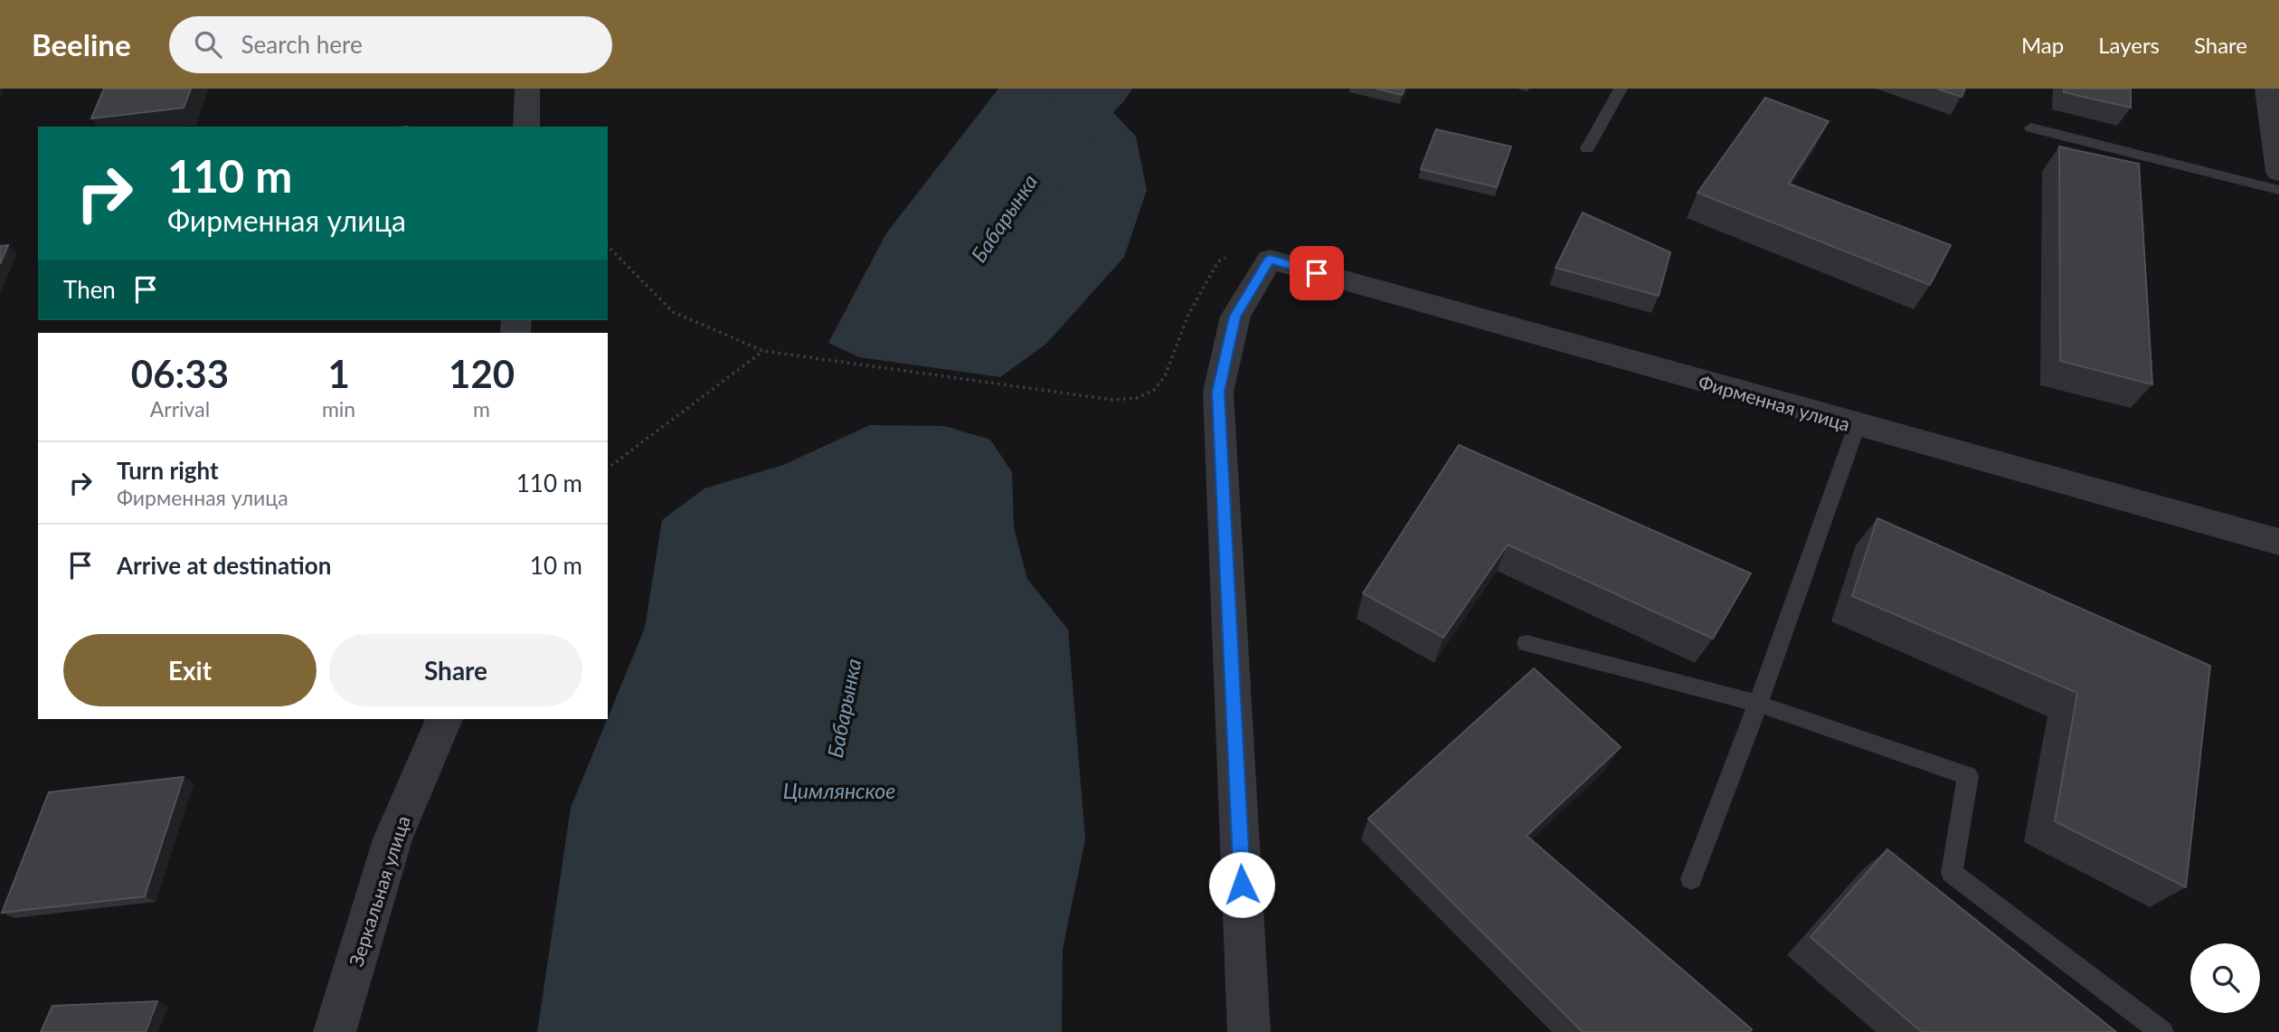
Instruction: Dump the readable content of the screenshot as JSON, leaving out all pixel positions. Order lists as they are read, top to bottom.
{
  "streets": {
    "street": ["Фирменная улица", "Зеркальная улица"]
  },
  "water": ["Бабарынка", "Цимлянское"],
  "page": {
    "header": "Beeline",
    "search": "Search here",
    "nav": ["Map", "Layers", "Share"],
    "turn": ["110 m", "Фирменная улица"],
    "then": "Then",
    "eta": [
      "06:33",
      "Arrival",
      "1",
      "min",
      "120",
      "m"
    ],
    "list": [
      {
        "name": "Turn right",
        "note": "Фирменная улица",
        "value": "110 m"
      },
      {
        "name": "Arrive at destination",
        "value": "10 m"
      }
    ],
    "buttons": ["Exit", "Share"]
  }
}
